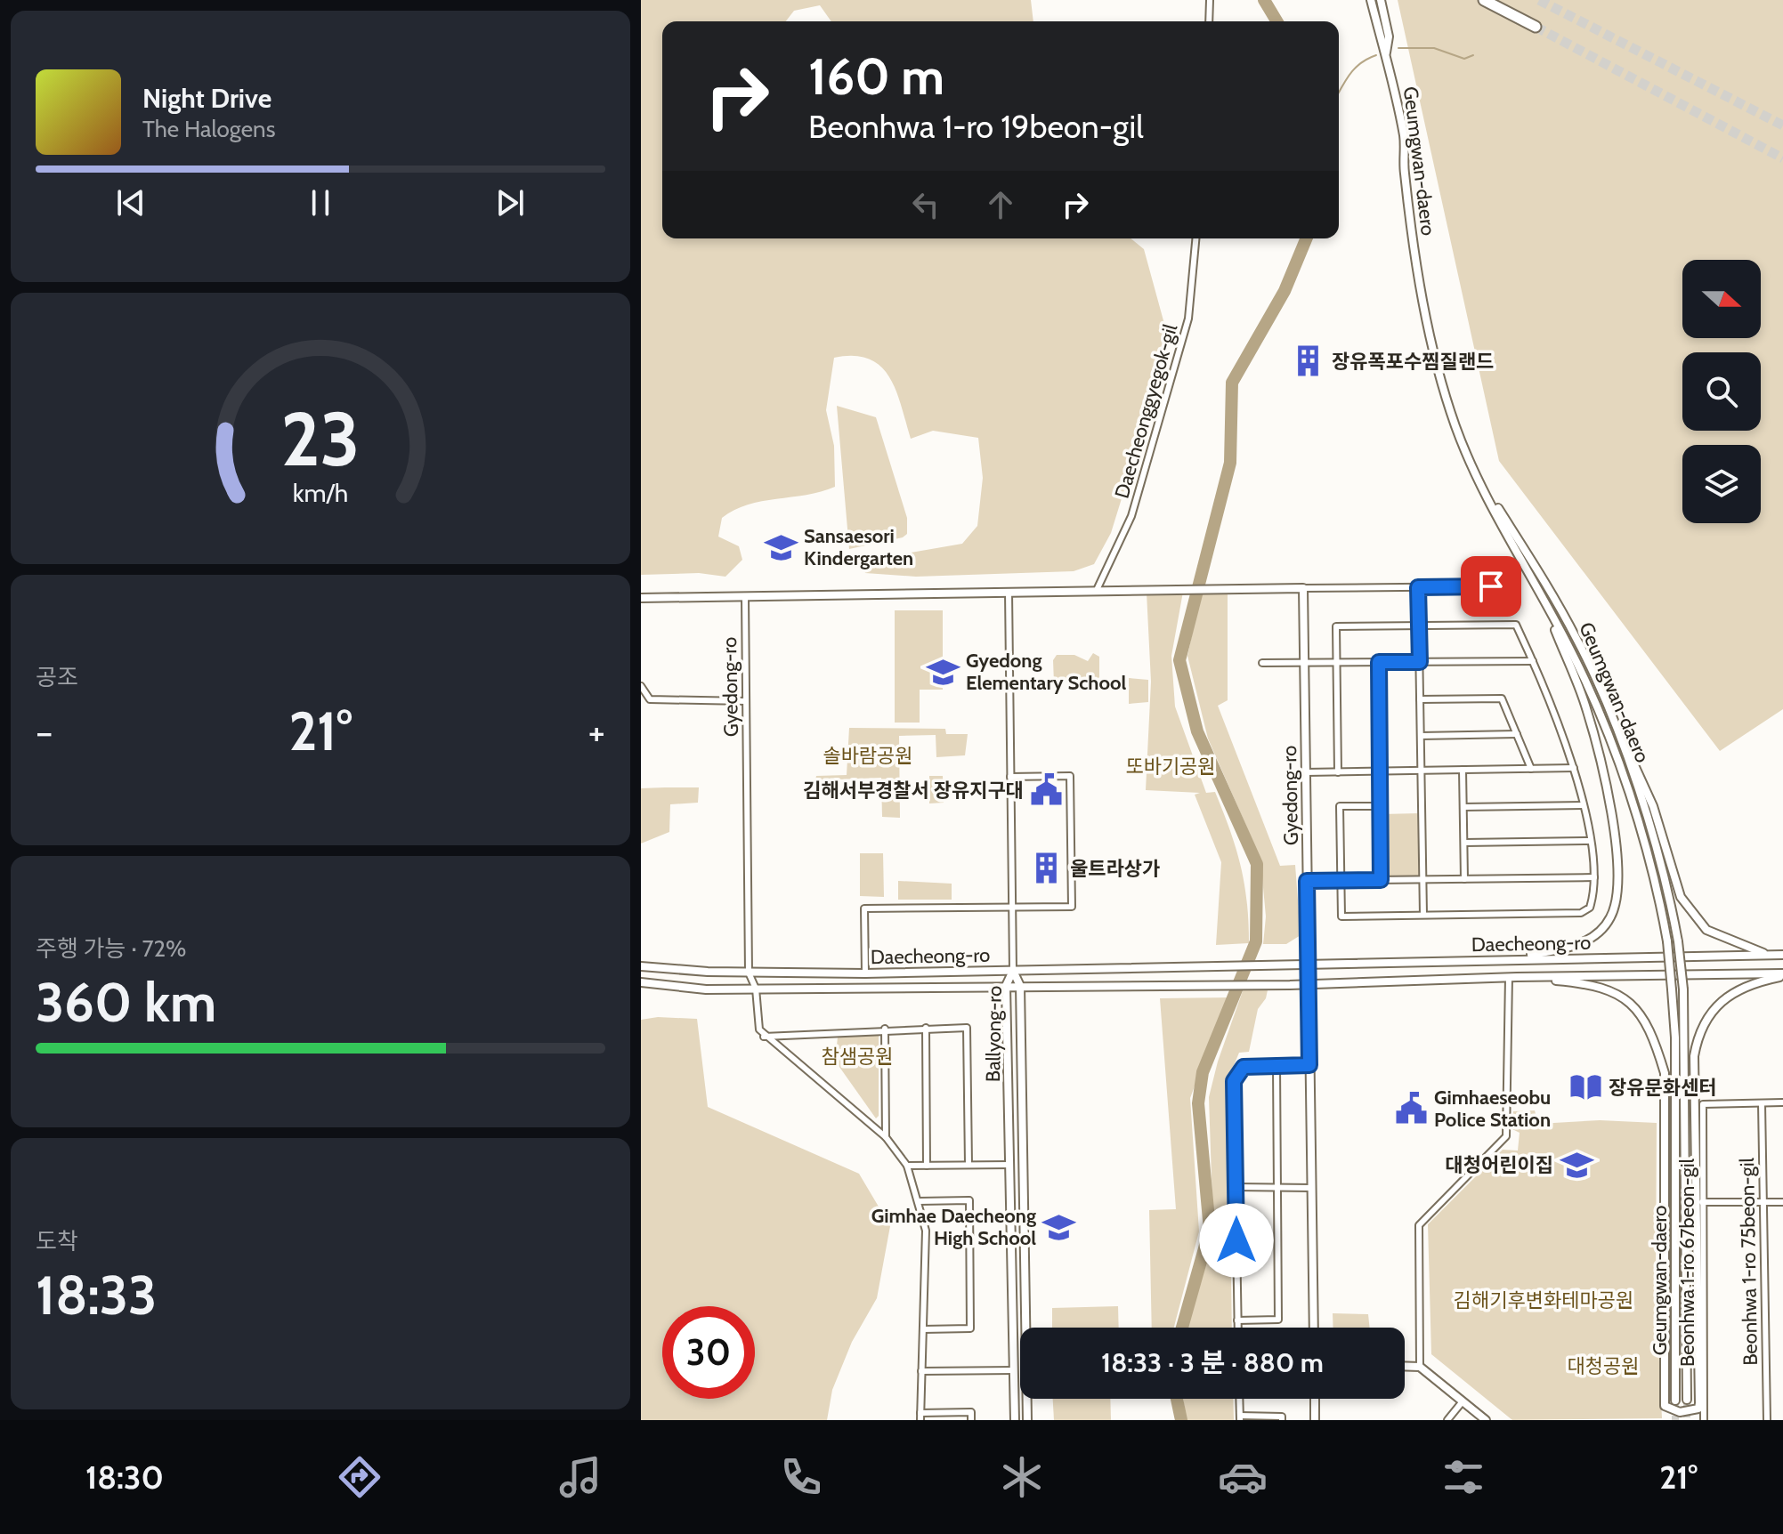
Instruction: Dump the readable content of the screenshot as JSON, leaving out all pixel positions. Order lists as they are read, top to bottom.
{
  "streets": {
    "main road": [
      "Geumgwan-daero",
      "Gyedong-ro",
      "Daecheong-ro",
      "Ballyong-ro"
    ],
    "street": ["Daecheonggyegok-gil", "Beonhwa 1-ro 75beon-gil", "Beonhwa 1-ro 67beon-gil"]
  },
  "crossings": [
    ["Gyedong-ro", "Daecheong-ro"],
    ["Daecheong-ro", "Ballyong-ro"],
    ["Beonhwa 1-ro 75beon-gil", "Beonhwa 1-ro 67beon-gil"]
  ],
  "parks": [
    "솔바람공원",
    "또바기공원",
    "참샘공원",
    "김해기후변화테마공원",
    "대청공원"
  ],
  "places": {
    "building": ["장유폭포수찜질랜드", "울트라상가"],
    "school or university": [
      "Sansaesori Kindergarten",
      "Gyedong Elementary School",
      "대청어린이집",
      "Gimhae Daecheong High School"
    ],
    "public building": ["김해서부경찰서 장유지구대", "Gimhaeseobu Police Station"],
    "library": ["장유문화센터"]
  },
  "north": "right",
  "page": {
    "turn": ["160 m", "Beonhwa 1-ro 19beon-gil"],
    "song": ["Night Drive", "The Halogens"],
    "tile": [
      "공조",
      ["주행 가능 · 72%", "360 km"],
      ["도착", "18:33"]
    ],
    "heat": ["−", "21°", "+"],
    "limit": "30",
    "trip": "18:33 · 3 분 · 880 m",
    "tabs": ["18:30", "21°"],
    "gauge": ["23", "km/h"]
  }
}
